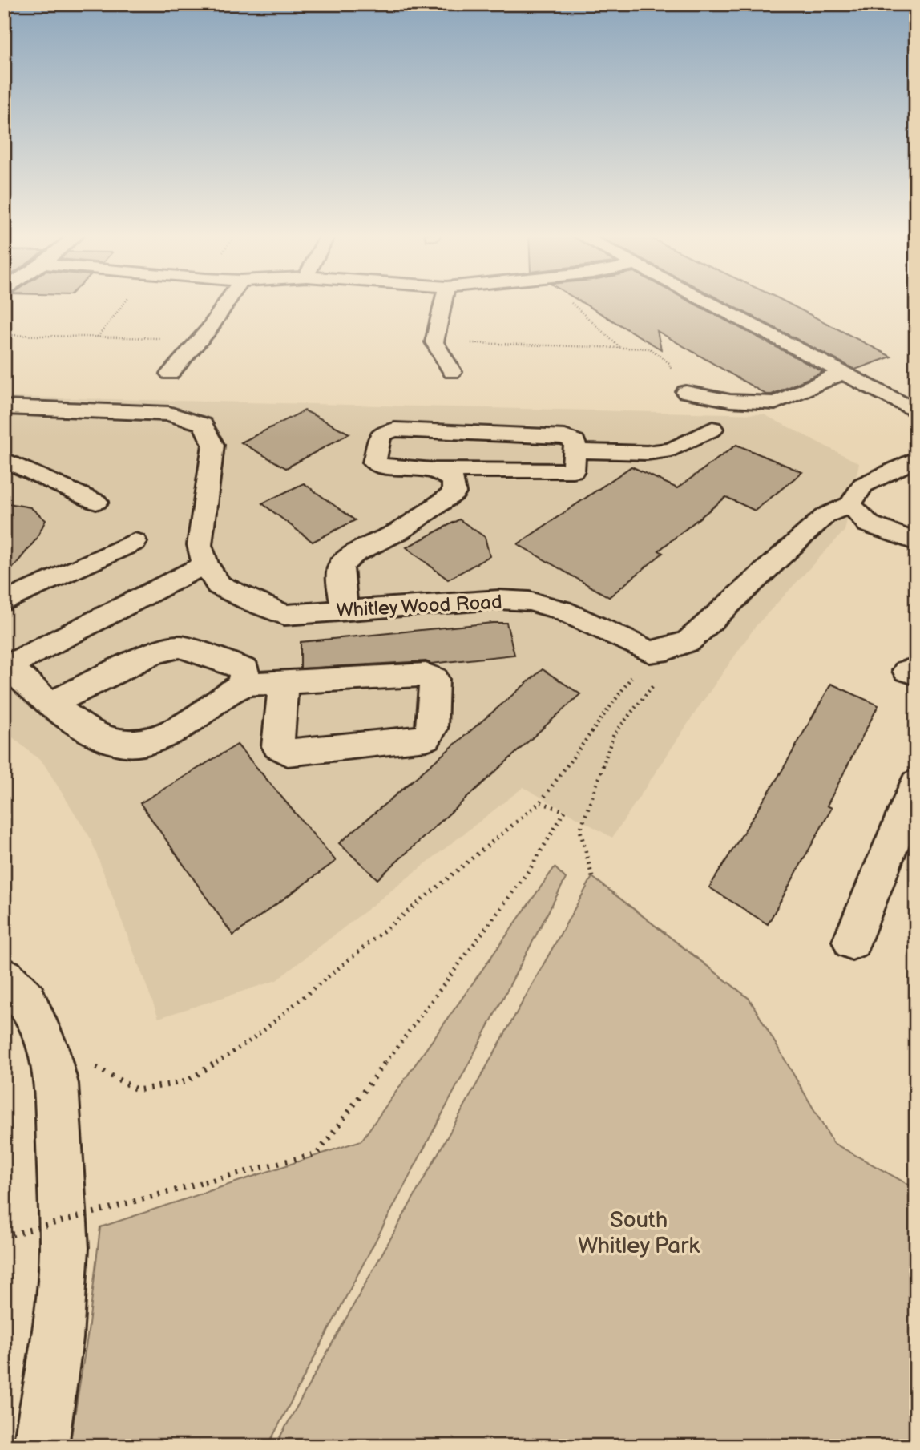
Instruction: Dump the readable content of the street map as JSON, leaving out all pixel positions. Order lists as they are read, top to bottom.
{
  "streets": {
    "street": ["Whitley Wood Road"]
  },
  "parks": ["South Whitley Park"]
}
